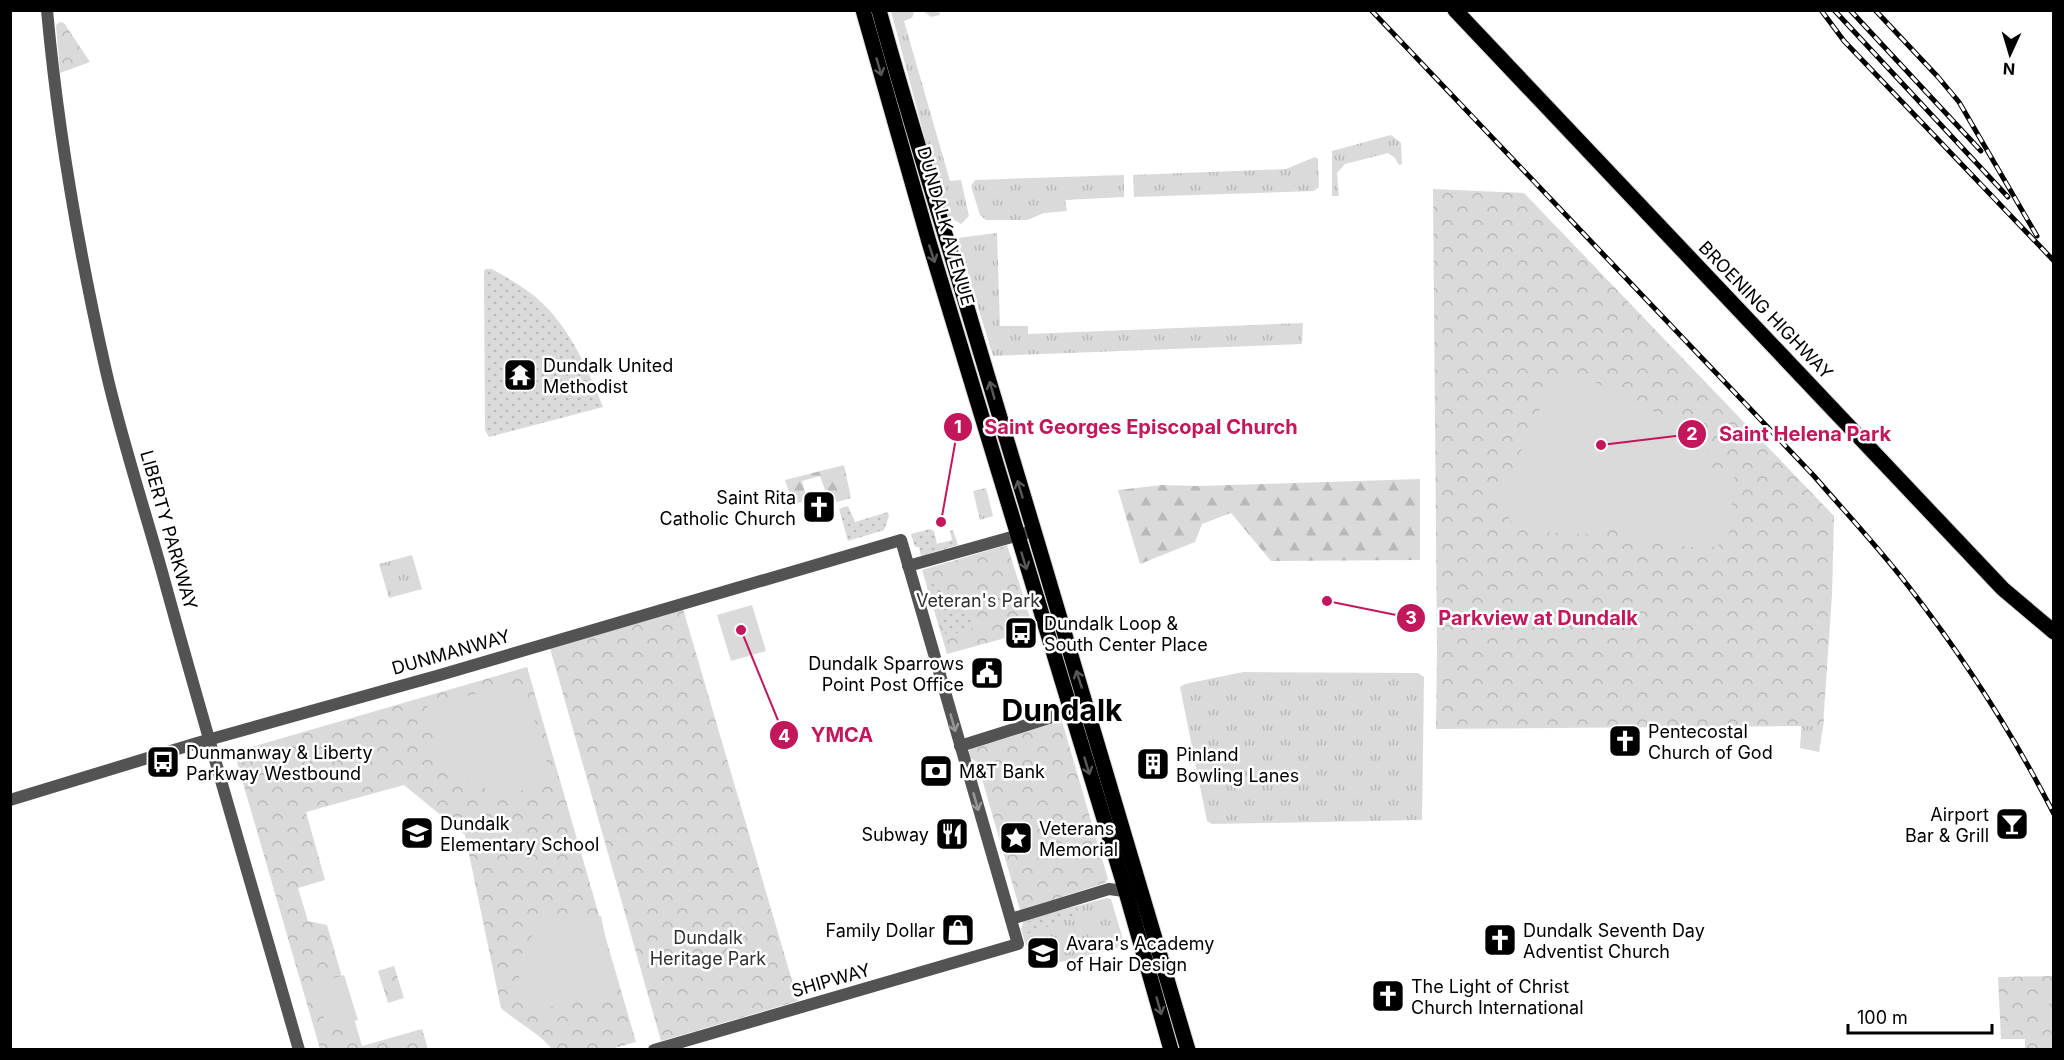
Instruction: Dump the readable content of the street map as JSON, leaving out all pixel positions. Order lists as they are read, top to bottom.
{
  "streets": {
    "main road": ["DUNDALK AVENUE", "BROENING HIGHWAY"],
    "street": ["LIBERTY PARKWAY", "DUNMANWAY", "SHIPWAY"]
  },
  "crossings": [
    ["LIBERTY PARKWAY", "DUNMANWAY"]
  ],
  "districts": ["Dundalk"],
  "parks": ["Veteran's Park", "Dundalk Heritage Park"],
  "places": {
    "temple": ["Dundalk United Methodist"],
    "other": [
      "Saint Helena Park",
      "Saint Georges Episcopal Church",
      "Parkview at Dundalk",
      "YMCA"
    ],
    "church": [
      "Saint Rita Catholic Church",
      "Pentecostal Church of God",
      "Dundalk Seventh Day Adventist Church",
      "The Light of Christ Church International"
    ],
    "bus stop": ["Dundalk Loop & South Center Place", "Dunmanway & Liberty Parkway Westbound"],
    "public building": ["Dundalk Sparrows Point Post Office"],
    "building": ["Pinland Bowling Lanes"],
    "bank": ["M&T Bank"],
    "bar": ["Airport Bar & Grill"],
    "school or university": ["Dundalk Elementary School", "Avara's Academy of Hair Design"],
    "restaurant": ["Subway"],
    "place": ["Veterans Memorial"],
    "shop": ["Family Dollar"]
  },
  "scale_bar": "100 m",
  "north": "bottom"
}
